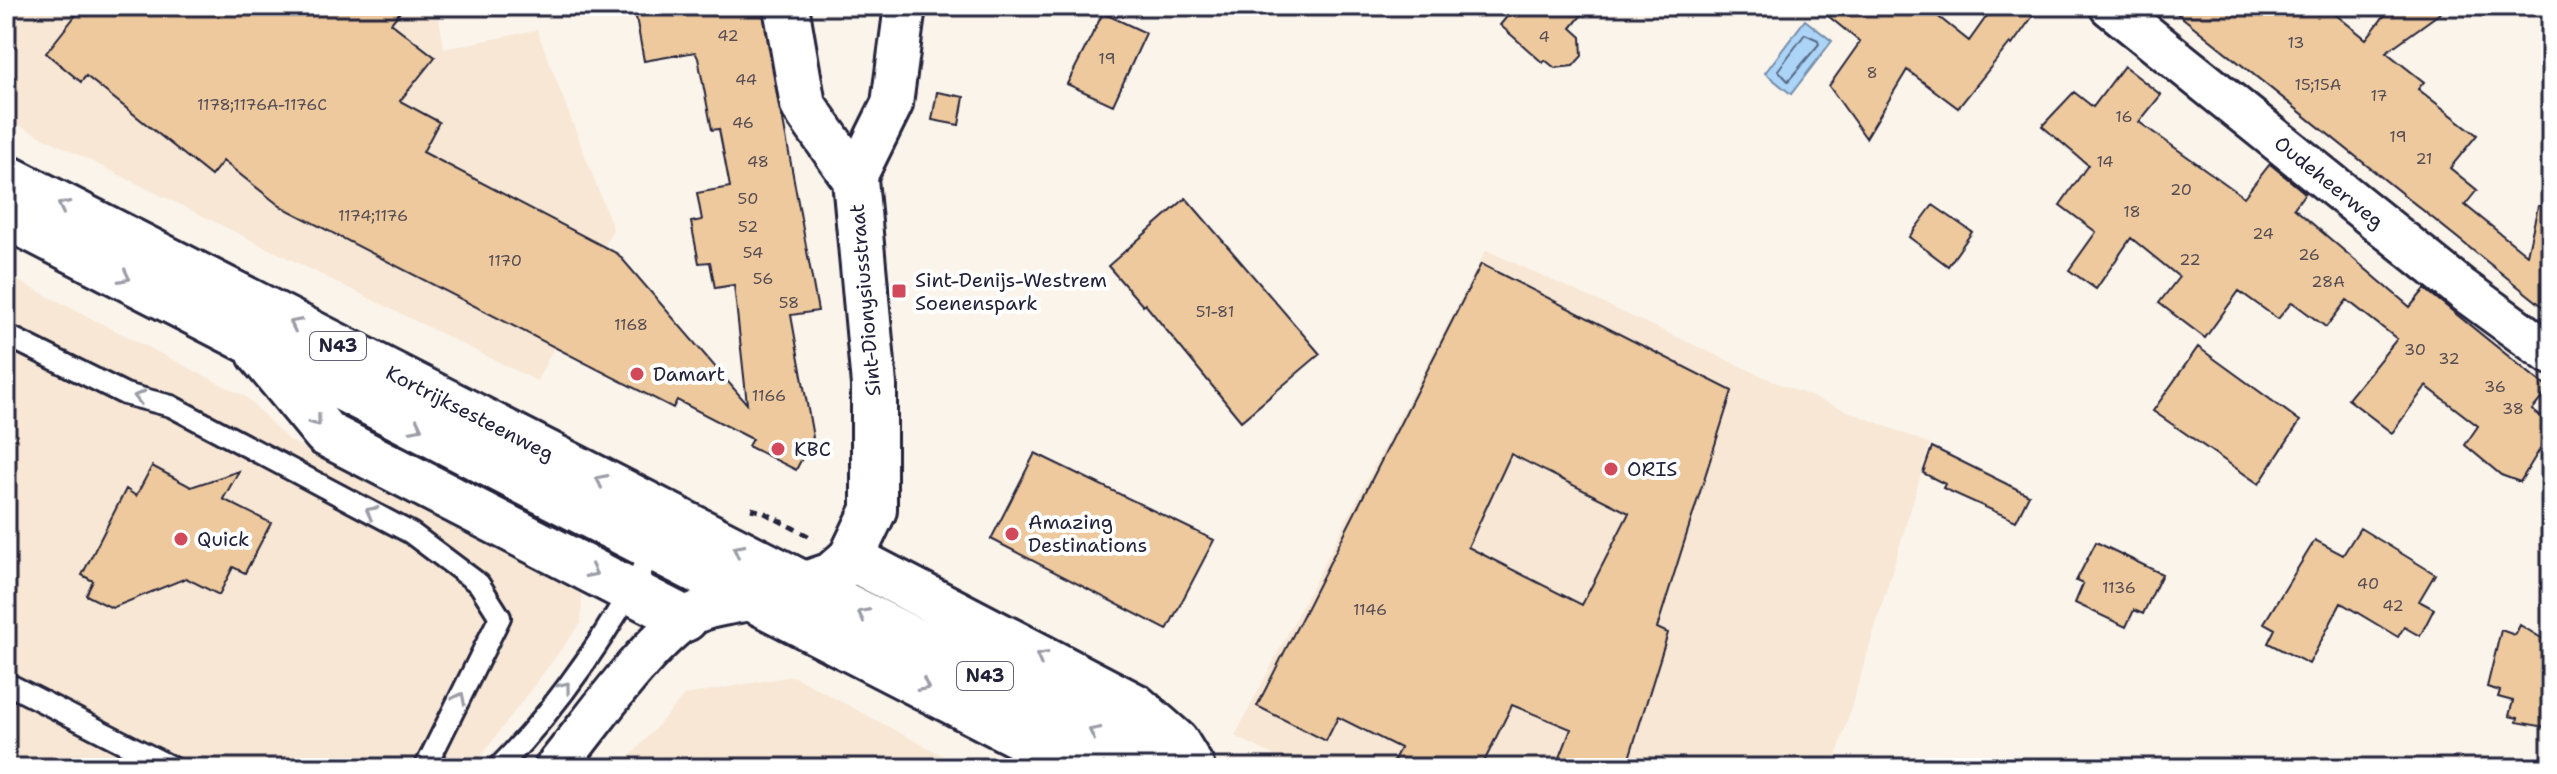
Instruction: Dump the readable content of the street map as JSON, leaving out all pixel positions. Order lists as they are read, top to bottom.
{
  "streets": {
    "main road": ["Sint-Dionysiusstraat", "N43", "Kortrijksesteenweg"],
    "street": ["Oudeheerweg"]
  },
  "crossings": [
    ["Sint-Dionysiusstraat", "N43"],
    ["N43", "Kortrijksesteenweg"]
  ],
  "places": {
    "transit": ["Sint-Denijs-Westrem Soenenspark"],
    "other": [
      "Damart",
      "KBC",
      "ORIS",
      "Amazing Destinations",
      "Quick"
    ]
  },
  "house_numbers": [
    "42",
    "4",
    "13",
    "19",
    "8",
    "44",
    "15;15A",
    "17",
    "1178;1176A-1176C",
    "16",
    "46",
    "19",
    "21",
    "48",
    "14",
    "20",
    "50",
    "18",
    "1174;1176",
    "52",
    "24",
    "54",
    "26",
    "22",
    "1170",
    "56",
    "28A",
    "58",
    "51-81",
    "1168",
    "30",
    "32",
    "36",
    "1166",
    "38",
    "40",
    "1136",
    "42",
    "1146"
  ]
}
